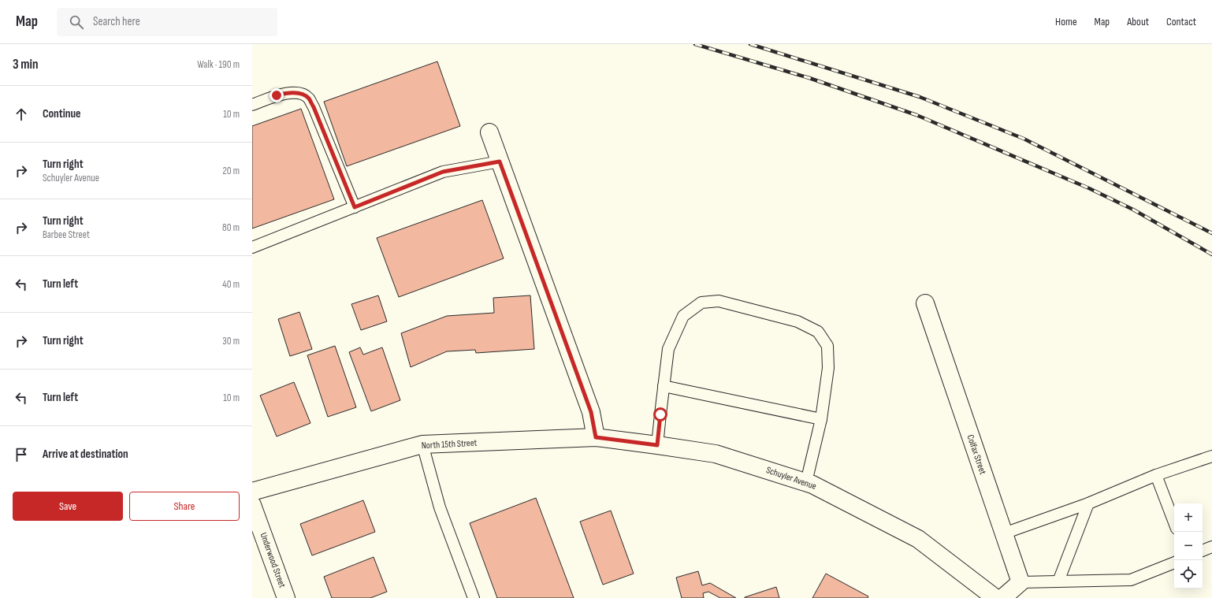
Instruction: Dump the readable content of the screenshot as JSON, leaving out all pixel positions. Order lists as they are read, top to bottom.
{
  "streets": {
    "main road": [
      "North 15th Street",
      "Colfax Street",
      "Schuyler Avenue",
      "Underwood Street"
    ]
  },
  "crossings": [
    ["North 15th Street", "Schuyler Avenue"]
  ],
  "page": {
    "header": "Map",
    "search": "Search here",
    "nav": [
      "Home",
      "Map",
      "About",
      "Contact"
    ],
    "heading": ["3 min", "Walk · 190 m"],
    "list": [
      ["Continue", "10 m"],
      ["Turn right", "Schuyler Avenue", "20 m"],
      ["Turn right", "Barbee Street", "80 m"],
      ["Turn left", "40 m"],
      ["Turn right", "30 m"],
      ["Turn left", "10 m"],
      "Arrive at destination"
    ],
    "buttons": ["Save", "Share"],
    "map_buttons": ["+", "−"]
  }
}
